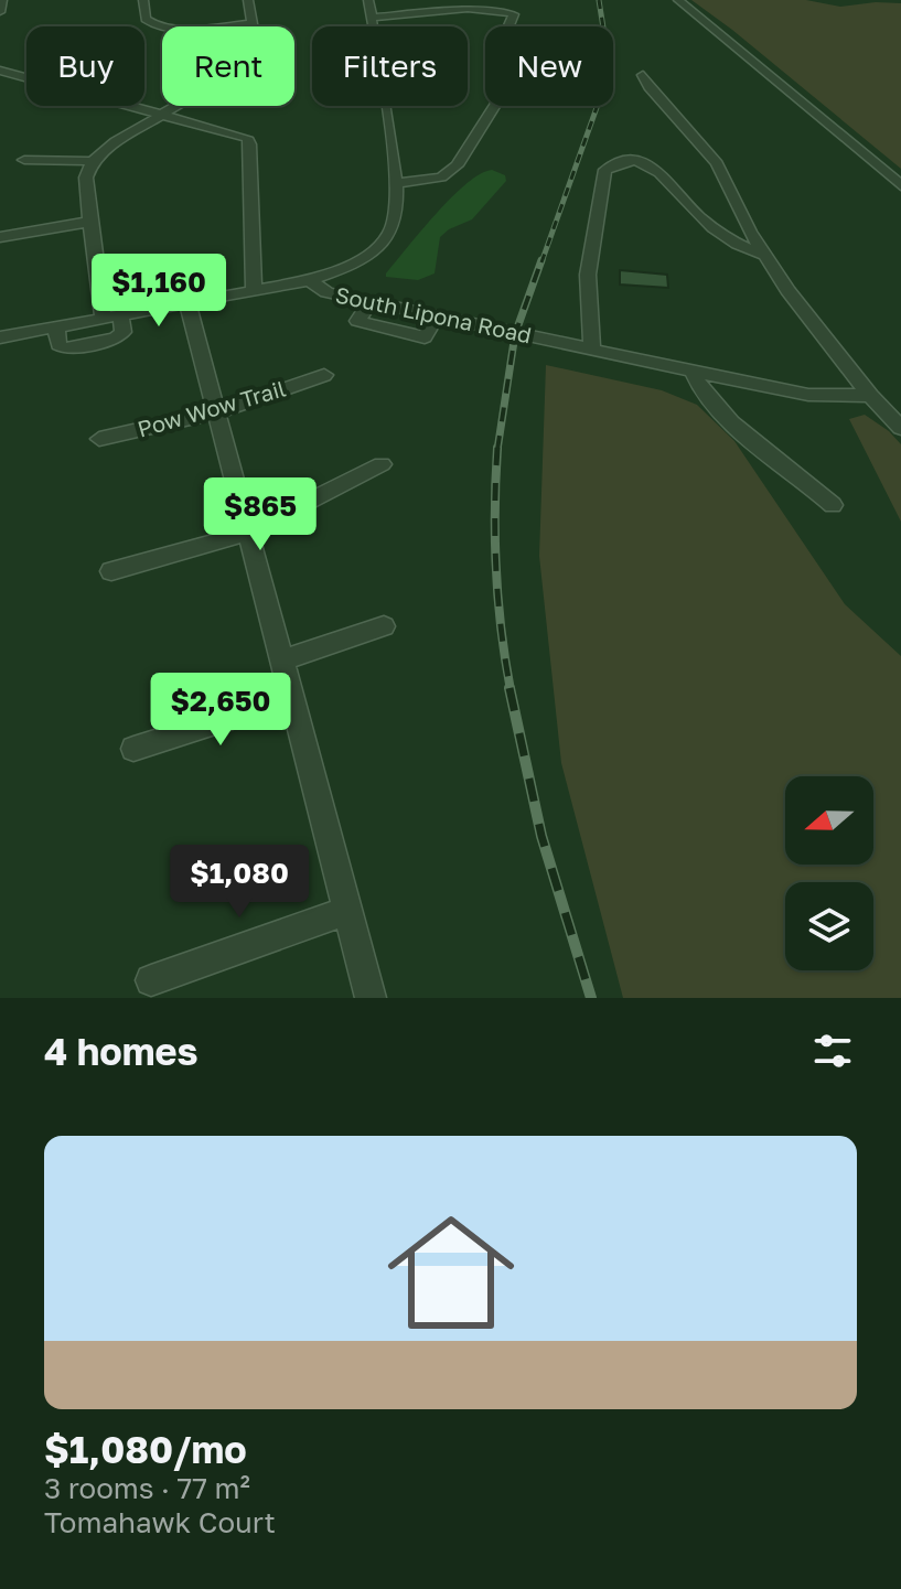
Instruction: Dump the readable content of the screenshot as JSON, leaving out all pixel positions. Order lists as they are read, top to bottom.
{
  "streets": {
    "street": ["South Lipona Road", "Pow Wow Trail"]
  },
  "north": "left",
  "page": {
    "chip": [
      "Buy",
      "Rent",
      "Filters",
      "New"
    ],
    "price": [
      "$1,160",
      "$865",
      "$2,650",
      "$1,080"
    ],
    "heading": "4 homes",
    "list": [
      {
        "name": "$1,080/mo",
        "note": "3 rooms · 77 m² · Tomahawk Court"
      }
    ]
  }
}
